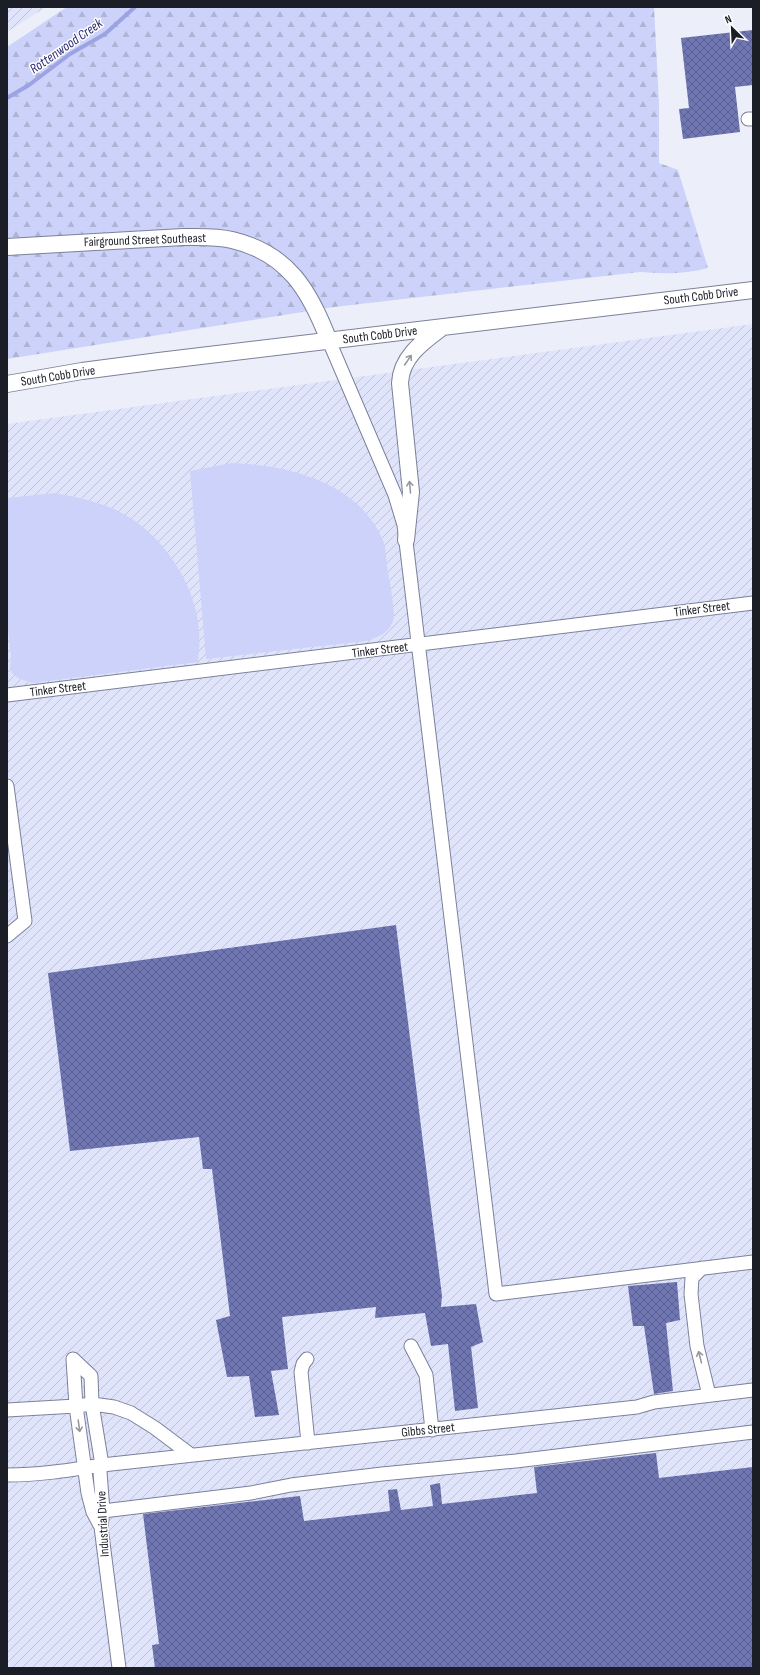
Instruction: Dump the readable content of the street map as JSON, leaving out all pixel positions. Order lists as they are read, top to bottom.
{
  "streets": {
    "main road": ["Fairground Street Southeast", "South Cobb Drive"],
    "street": ["Tinker Street", "Gibbs Street", "Industrial Drive"]
  },
  "crossings": [
    ["Fairground Street Southeast", "South Cobb Drive"],
    ["Gibbs Street", "Industrial Drive"]
  ],
  "water": ["Rottenwood Creek"],
  "north": "top left"
}
